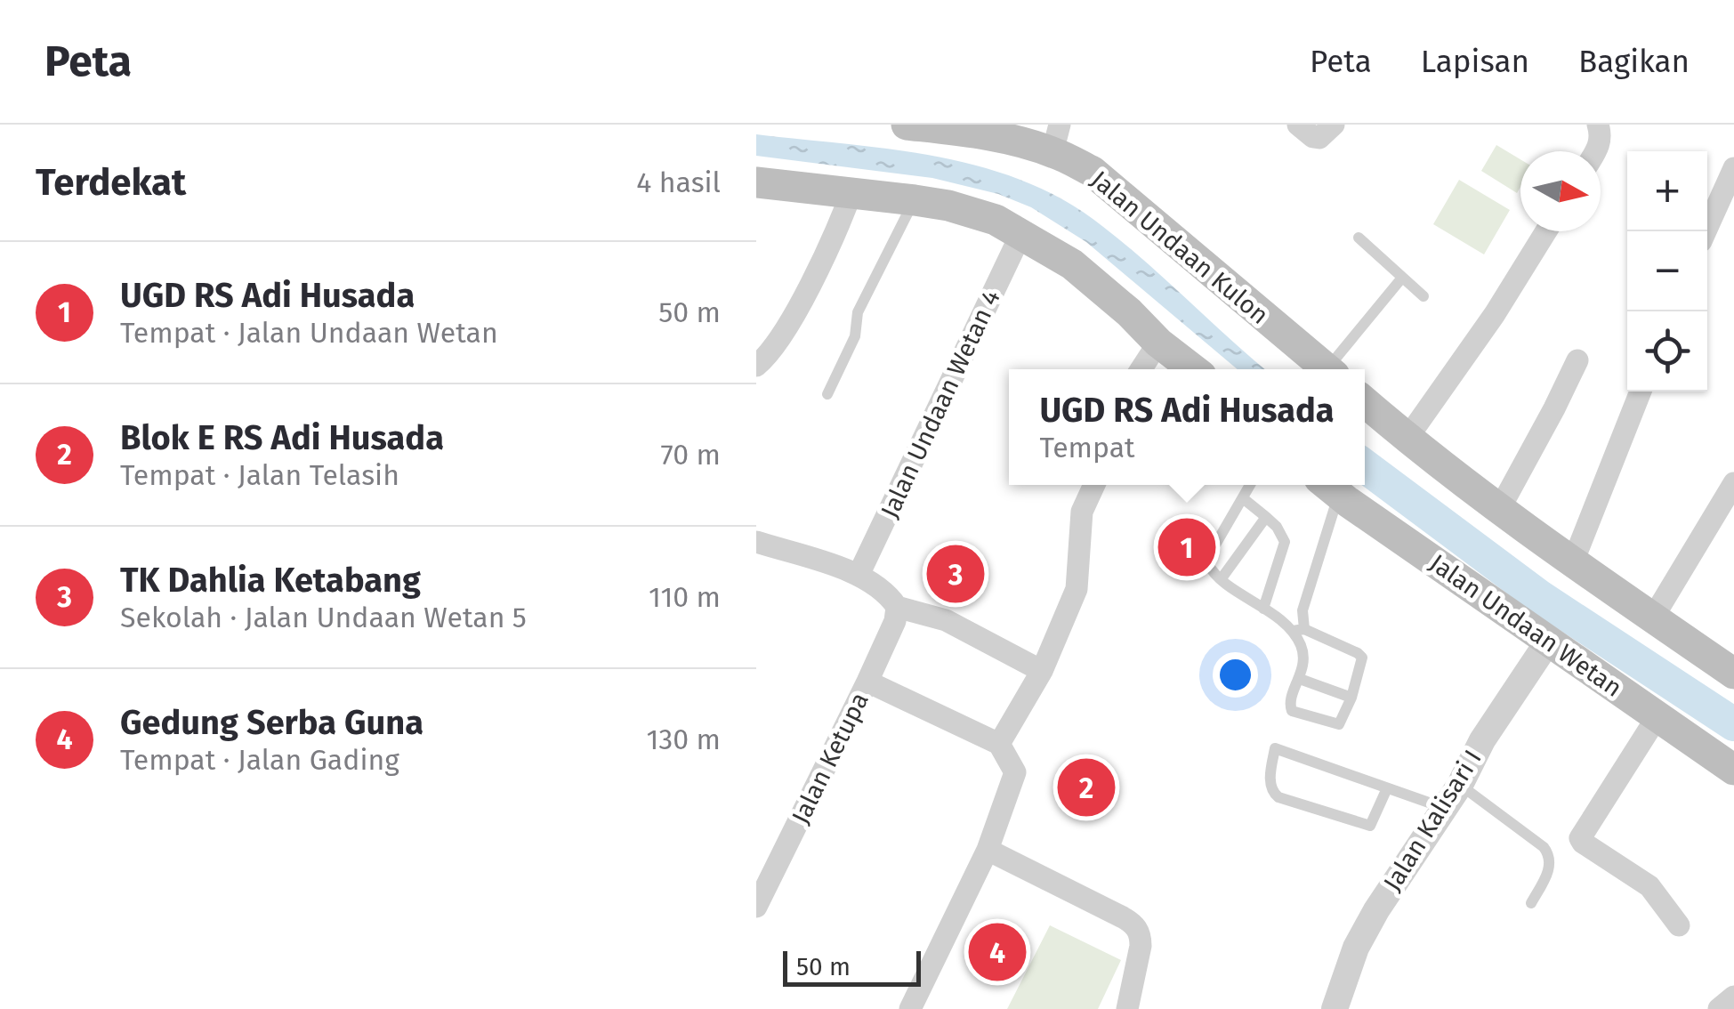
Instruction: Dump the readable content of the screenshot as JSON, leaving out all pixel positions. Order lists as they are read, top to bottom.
{
  "streets": {
    "main road": ["Jalan Undaan Kulon", "Jalan Undaan Wetan"],
    "street": ["Jalan Undaan Wetan 4", "Jalan Ketupa", "Jalan Kalisari I"]
  },
  "crossings": [
    ["Jalan Undaan Wetan", "Jalan Kalisari I"]
  ],
  "scale_bar": "50 m",
  "north": "right",
  "page": {
    "header": "Peta",
    "nav": ["Peta", "Lapisan", "Bagikan"],
    "heading": ["Terdekat", "4 hasil"],
    "map_buttons": ["+", "−"],
    "list": [
      {
        "mark": "1",
        "name": "UGD RS Adi Husada",
        "note": "Tempat · Jalan Undaan Wetan",
        "value": "50 m"
      },
      {
        "mark": "2",
        "name": "Blok E RS Adi Husada",
        "note": "Tempat · Jalan Telasih",
        "value": "70 m"
      },
      {
        "mark": "3",
        "name": "TK Dahlia Ketabang",
        "note": "Sekolah · Jalan Undaan Wetan 5",
        "value": "110 m"
      },
      {
        "mark": "4",
        "name": "Gedung Serba Guna",
        "note": "Tempat · Jalan Gading",
        "value": "130 m"
      }
    ],
    "popup": ["UGD RS Adi Husada", "Tempat"],
    "pins": [
      "1",
      "3",
      "2",
      "4"
    ],
    "scale": "50 m"
  }
}
